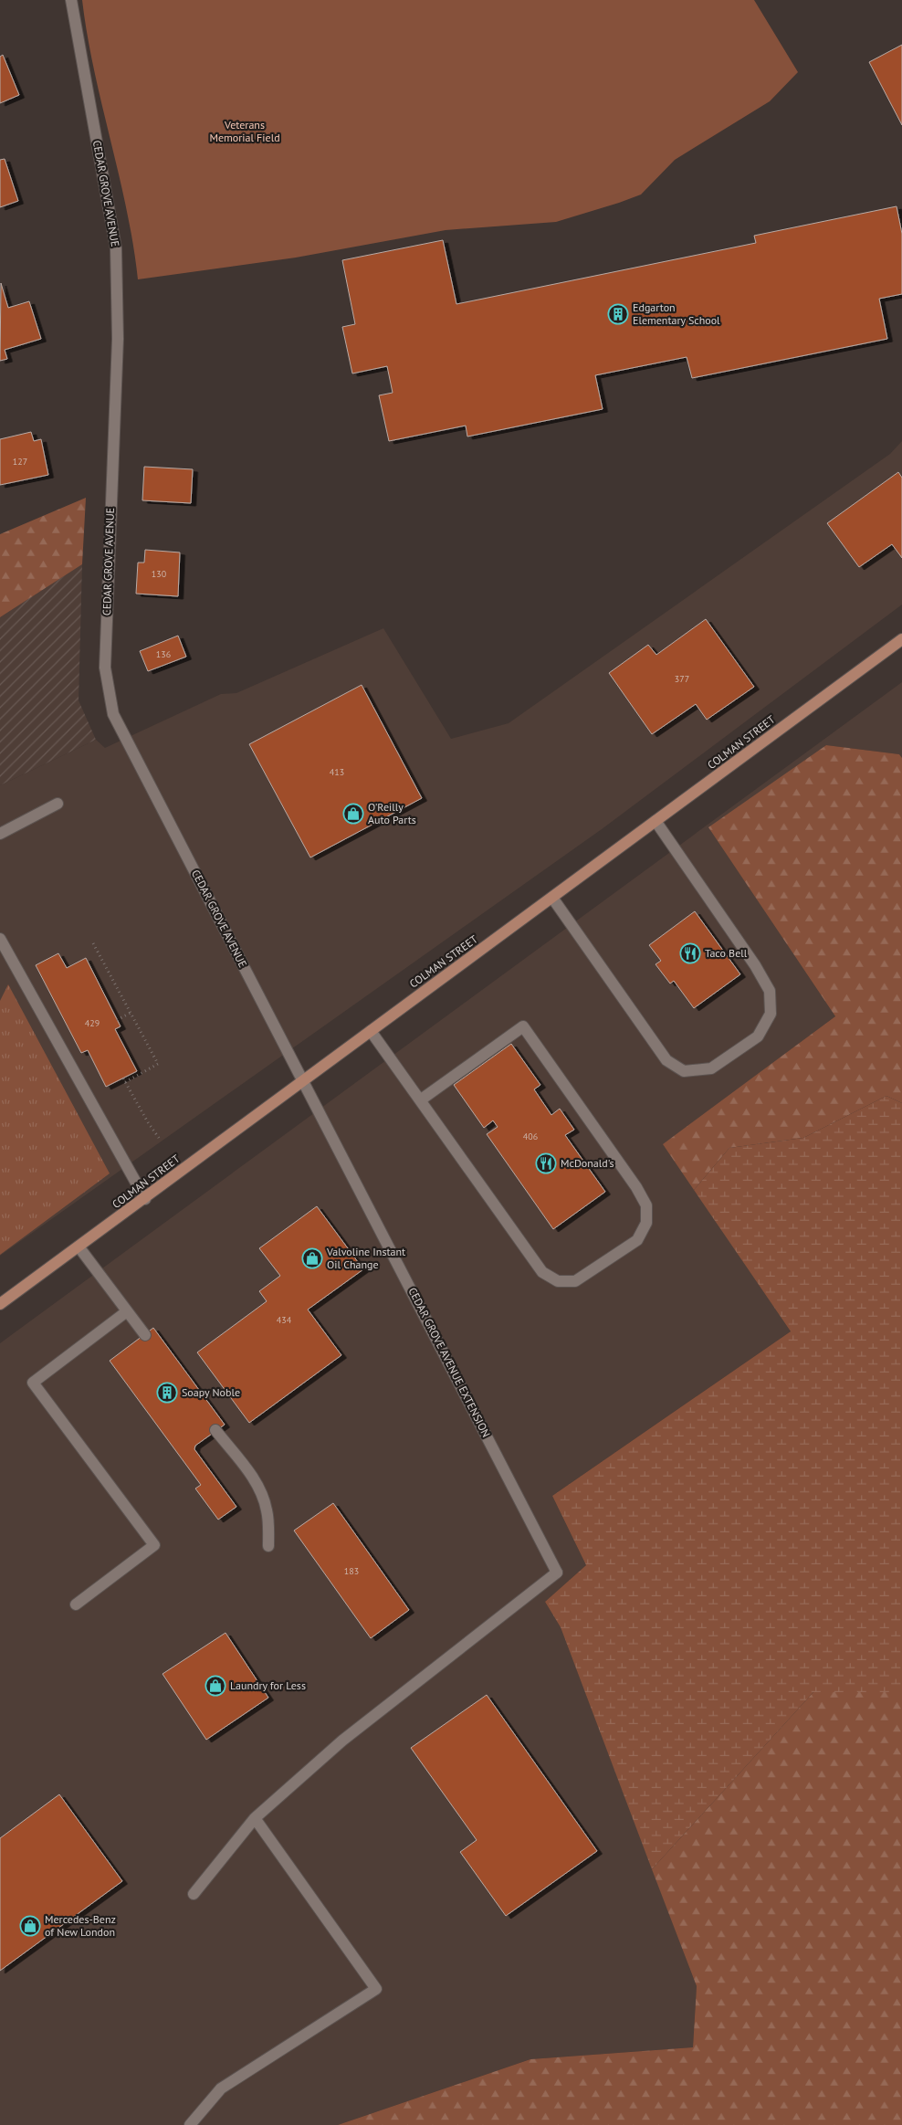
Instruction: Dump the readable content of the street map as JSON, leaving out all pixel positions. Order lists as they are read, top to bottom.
{
  "streets": {
    "main road": ["COLMAN STREET"],
    "street": ["CEDAR GROVE AVENUE", "CEDAR GROVE AVENUE EXTENSION"]
  },
  "crossings": [
    ["CEDAR GROVE AVENUE", "COLMAN STREET"],
    ["CEDAR GROVE AVENUE", "CEDAR GROVE AVENUE EXTENSION"],
    ["COLMAN STREET", "CEDAR GROVE AVENUE EXTENSION"]
  ],
  "parks": ["Veterans Memorial Field"],
  "places": {
    "building": ["Edgarton Elementary School", "Soapy Noble"],
    "shop": [
      "O'Reilly Auto Parts",
      "Valvoline Instant Oil Change",
      "Laundry for Less",
      "Mercedes-Benz of New London"
    ],
    "restaurant": ["Taco Bell", "McDonald's"]
  },
  "house_numbers": [
    "127",
    "130",
    "136",
    "377",
    "413",
    "429",
    "406",
    "434",
    "183"
  ]
}
